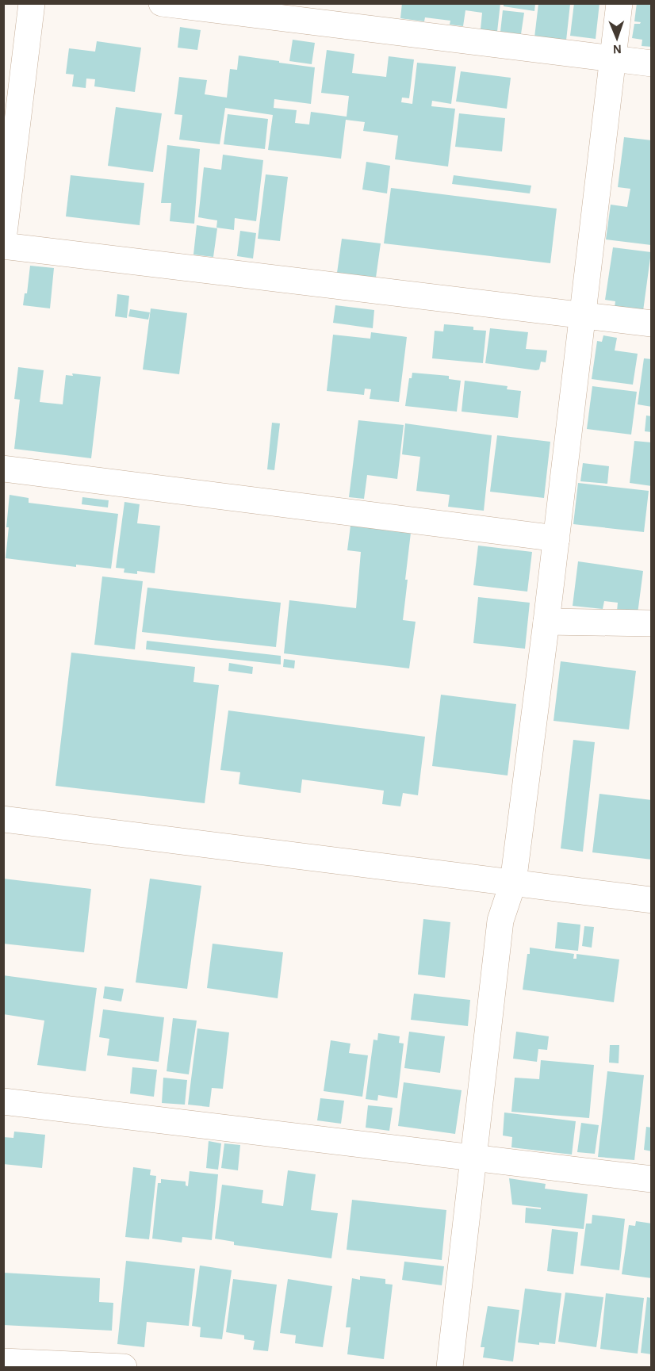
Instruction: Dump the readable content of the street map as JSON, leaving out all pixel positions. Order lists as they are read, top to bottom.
{
  "north": "bottom"
}
